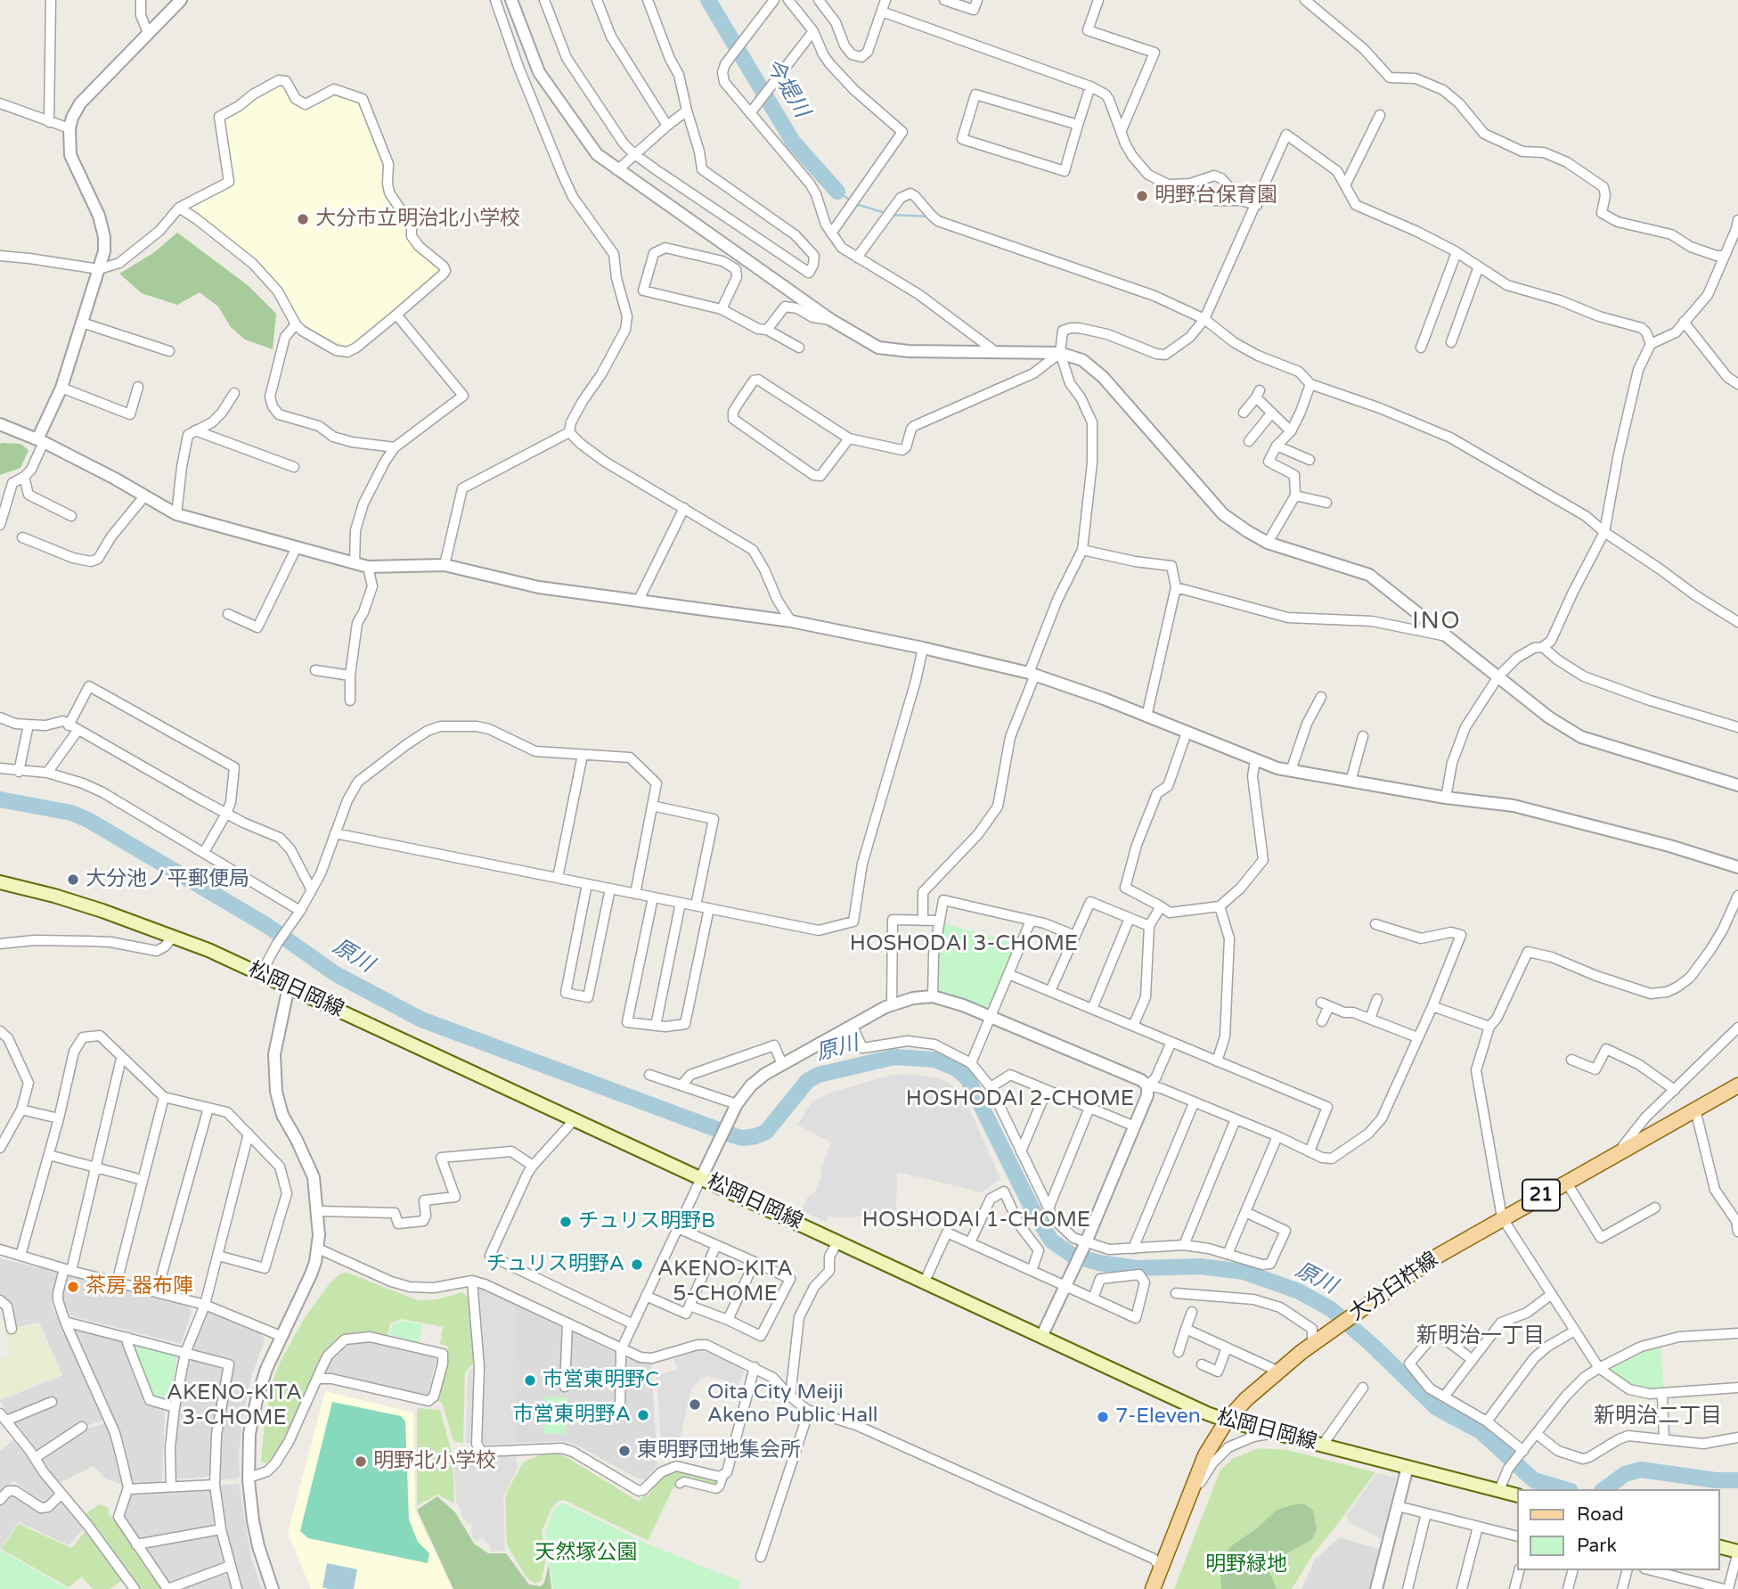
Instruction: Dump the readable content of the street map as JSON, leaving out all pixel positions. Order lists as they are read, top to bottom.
{
  "streets": {
    "main road": ["松岡日岡線", "21", "大分臼杵線"]
  },
  "crossings": [
    ["松岡日岡線", "大分臼杵線"]
  ],
  "districts": [
    "INO",
    "HOSHODAI 3-CHOME",
    "HOSHODAI 2-CHOME",
    "HOSHODAI 1-CHOME",
    "AKENO-KITA 5-CHOME",
    "新明治一丁目",
    "AKENO-KITA 3-CHOME",
    "新明治二丁目"
  ],
  "water": ["今堤川", "原川"],
  "parks": ["天然塚公園", "明野緑地"],
  "places": [
    "明野台保育園",
    "大分市立明治北小学校",
    "大分池ノ平郵便局",
    "チュリス明野B",
    "チュリス明野A",
    "茶房 器布陣",
    "市営東明野C",
    "Oita City Meiji Akeno Public Hall",
    "市営東明野A",
    "7-Eleven",
    "東明野団地集会所",
    "明野北小学校"
  ],
  "legend": ["Road", "Park"]
}
